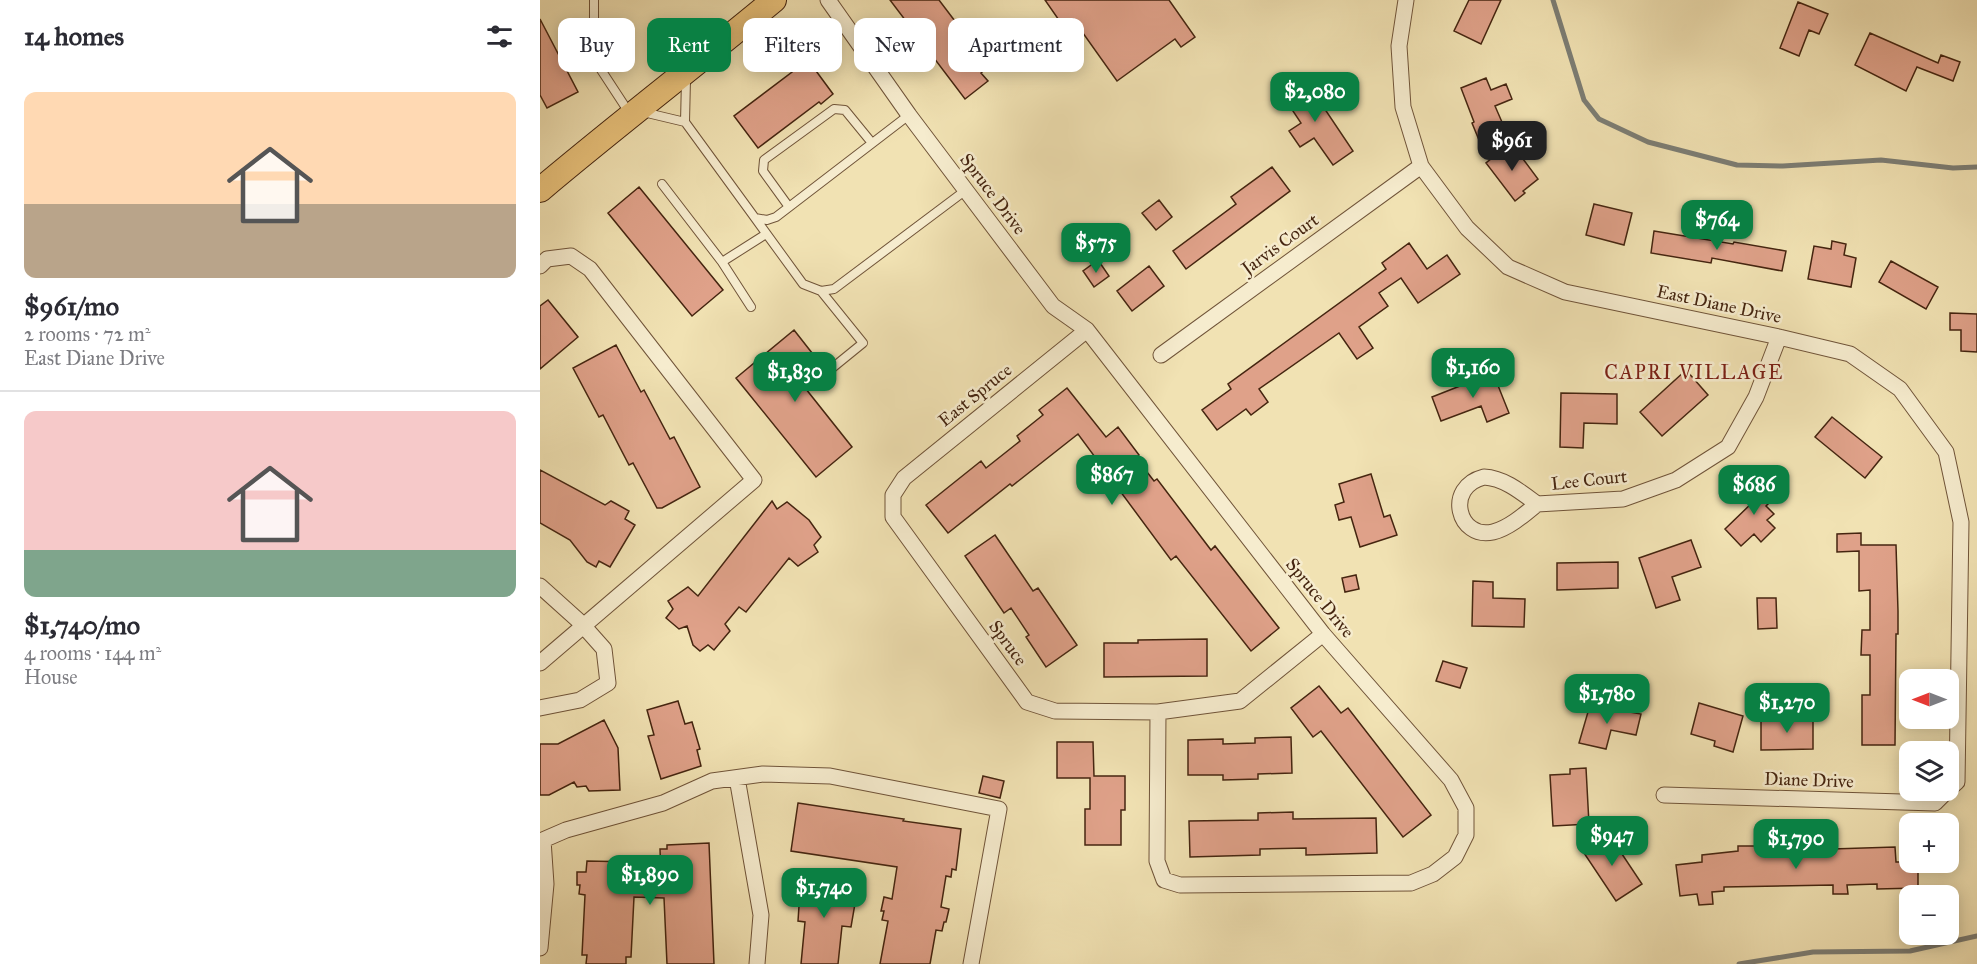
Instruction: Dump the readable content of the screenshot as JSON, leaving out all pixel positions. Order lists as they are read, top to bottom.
{
  "streets": {
    "street": [
      "Spruce Drive",
      "Jarvis Court",
      "East Diane Drive",
      "East Spruce",
      "Lee Court",
      "Spruce",
      "Diane Drive"
    ]
  },
  "crossings": [
    ["Spruce Drive", "East Spruce"],
    ["Spruce Drive", "Spruce"],
    ["Jarvis Court", "East Diane Drive"],
    ["East Diane Drive", "Lee Court"],
    ["East Diane Drive", "Diane Drive"],
    ["East Spruce", "Spruce"]
  ],
  "districts": ["CAPRI VILLAGE"],
  "north": "left",
  "page": {
    "heading": "14 homes",
    "chip": [
      "Buy",
      "Rent",
      "Filters",
      "New",
      "Apartment"
    ],
    "list": [
      {
        "name": "$961/mo",
        "note": "2 rooms · 72 m² · East Diane Drive"
      },
      {
        "name": "$1,740/mo",
        "note": "4 rooms · 144 m² · House"
      }
    ],
    "price": [
      "$2,080",
      "$961",
      "$764",
      "$575",
      "$1,160",
      "$1,830",
      "$867",
      "$686",
      "$1,780",
      "$1,270",
      "$947",
      "$1,790",
      "$1,890",
      "$1,740"
    ],
    "map_buttons": ["+", "−"]
  }
}
